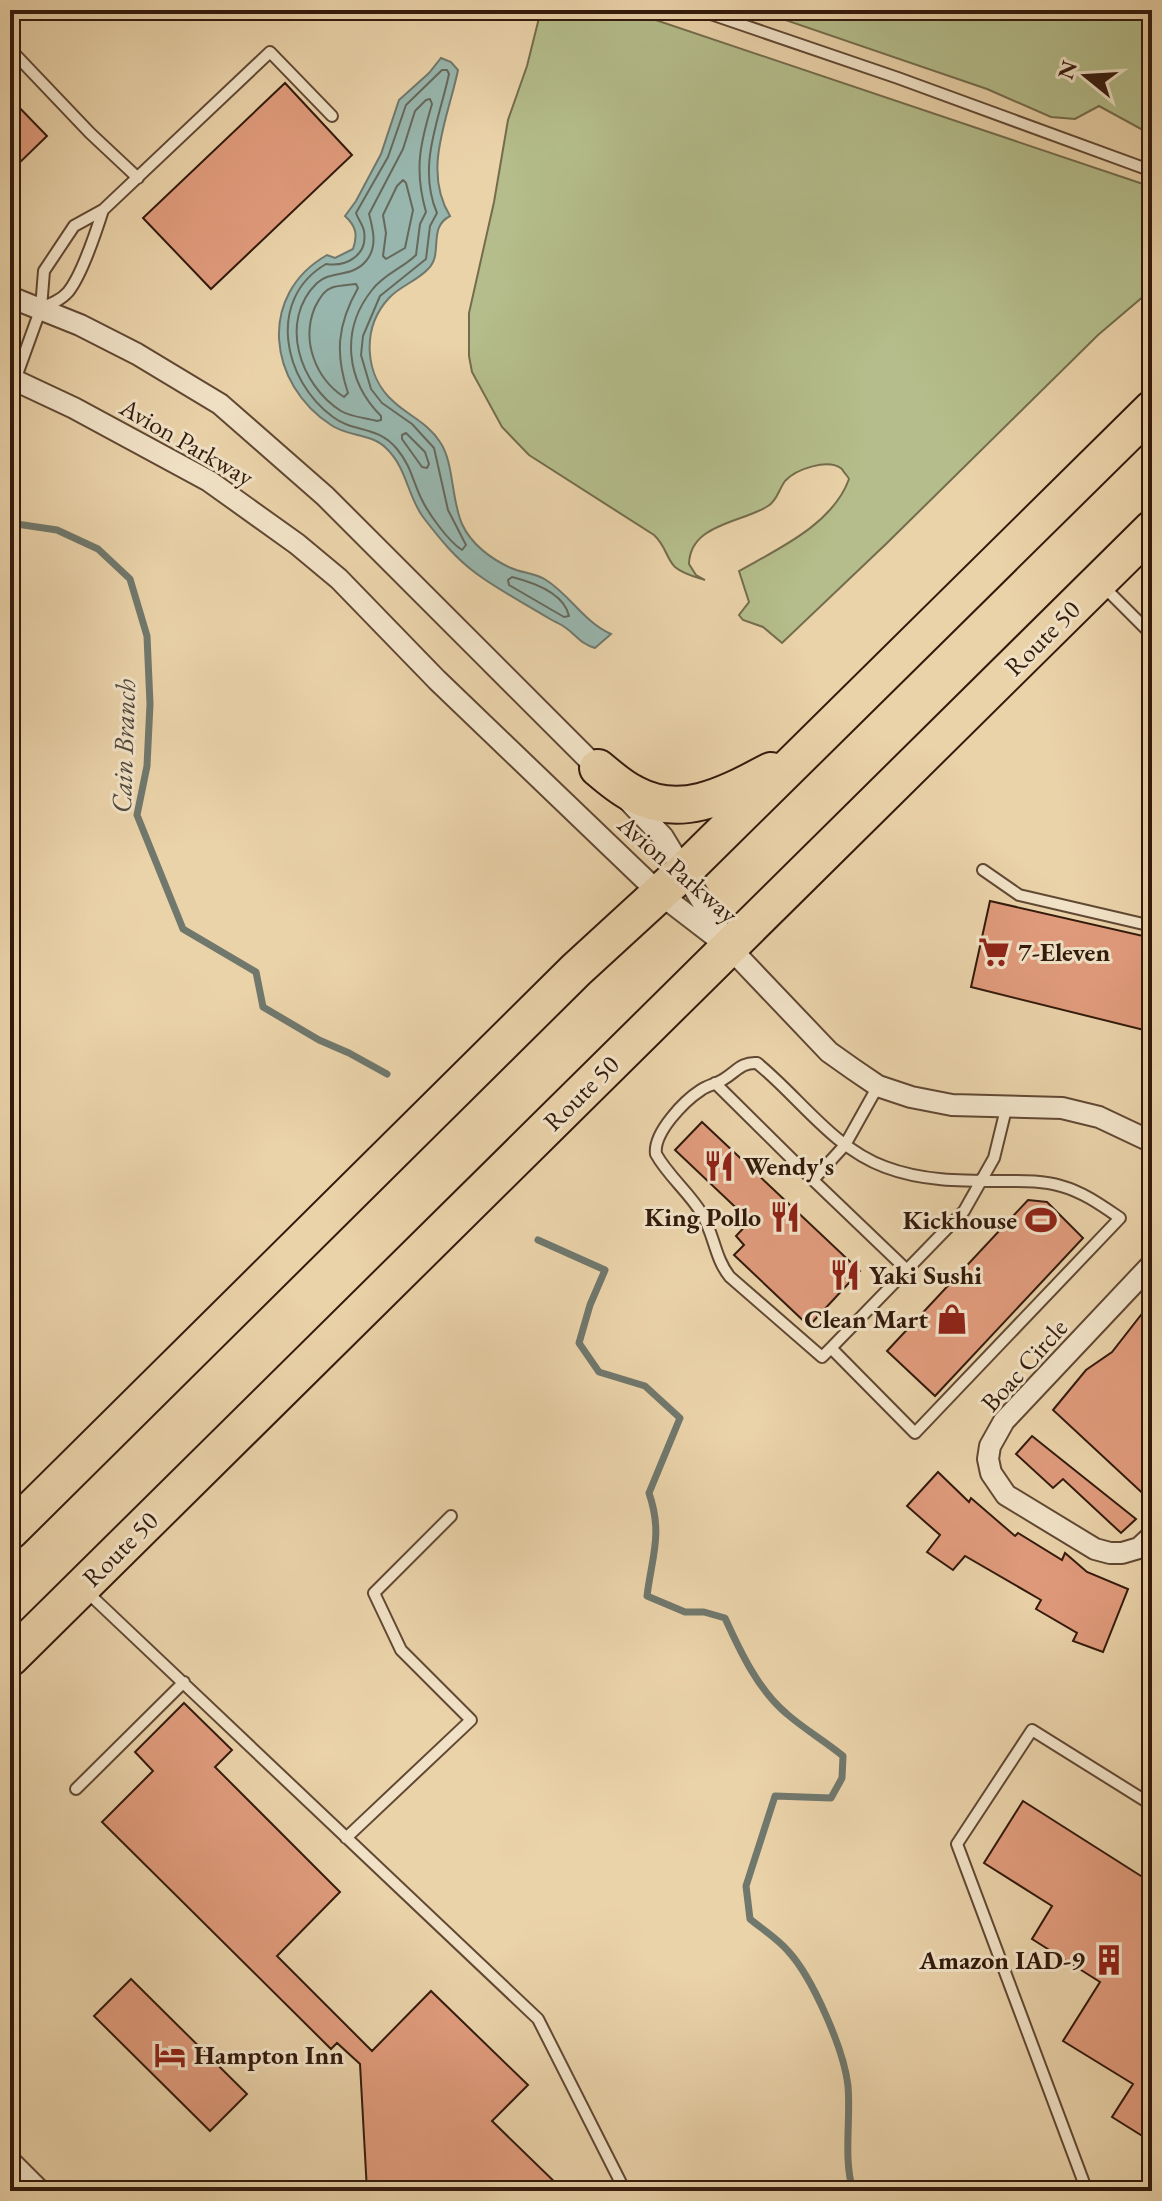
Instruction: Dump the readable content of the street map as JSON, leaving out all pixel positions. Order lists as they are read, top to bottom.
{
  "streets": {
    "highway": ["Route 50"],
    "street": ["Avion Parkway", "Boac Circle"]
  },
  "crossings": [
    ["Avion Parkway", "Route 50"]
  ],
  "water": ["Cain Branch"],
  "places": {
    "supermarket": ["7-Eleven"],
    "restaurant": ["Wendy's", "King Pollo", "Yaki Sushi"],
    "sports": ["Kickhouse"],
    "shop": ["Clean Mart"],
    "building": ["Amazon IAD-9"],
    "hotel": ["Hampton Inn"]
  },
  "north": "left"
}
